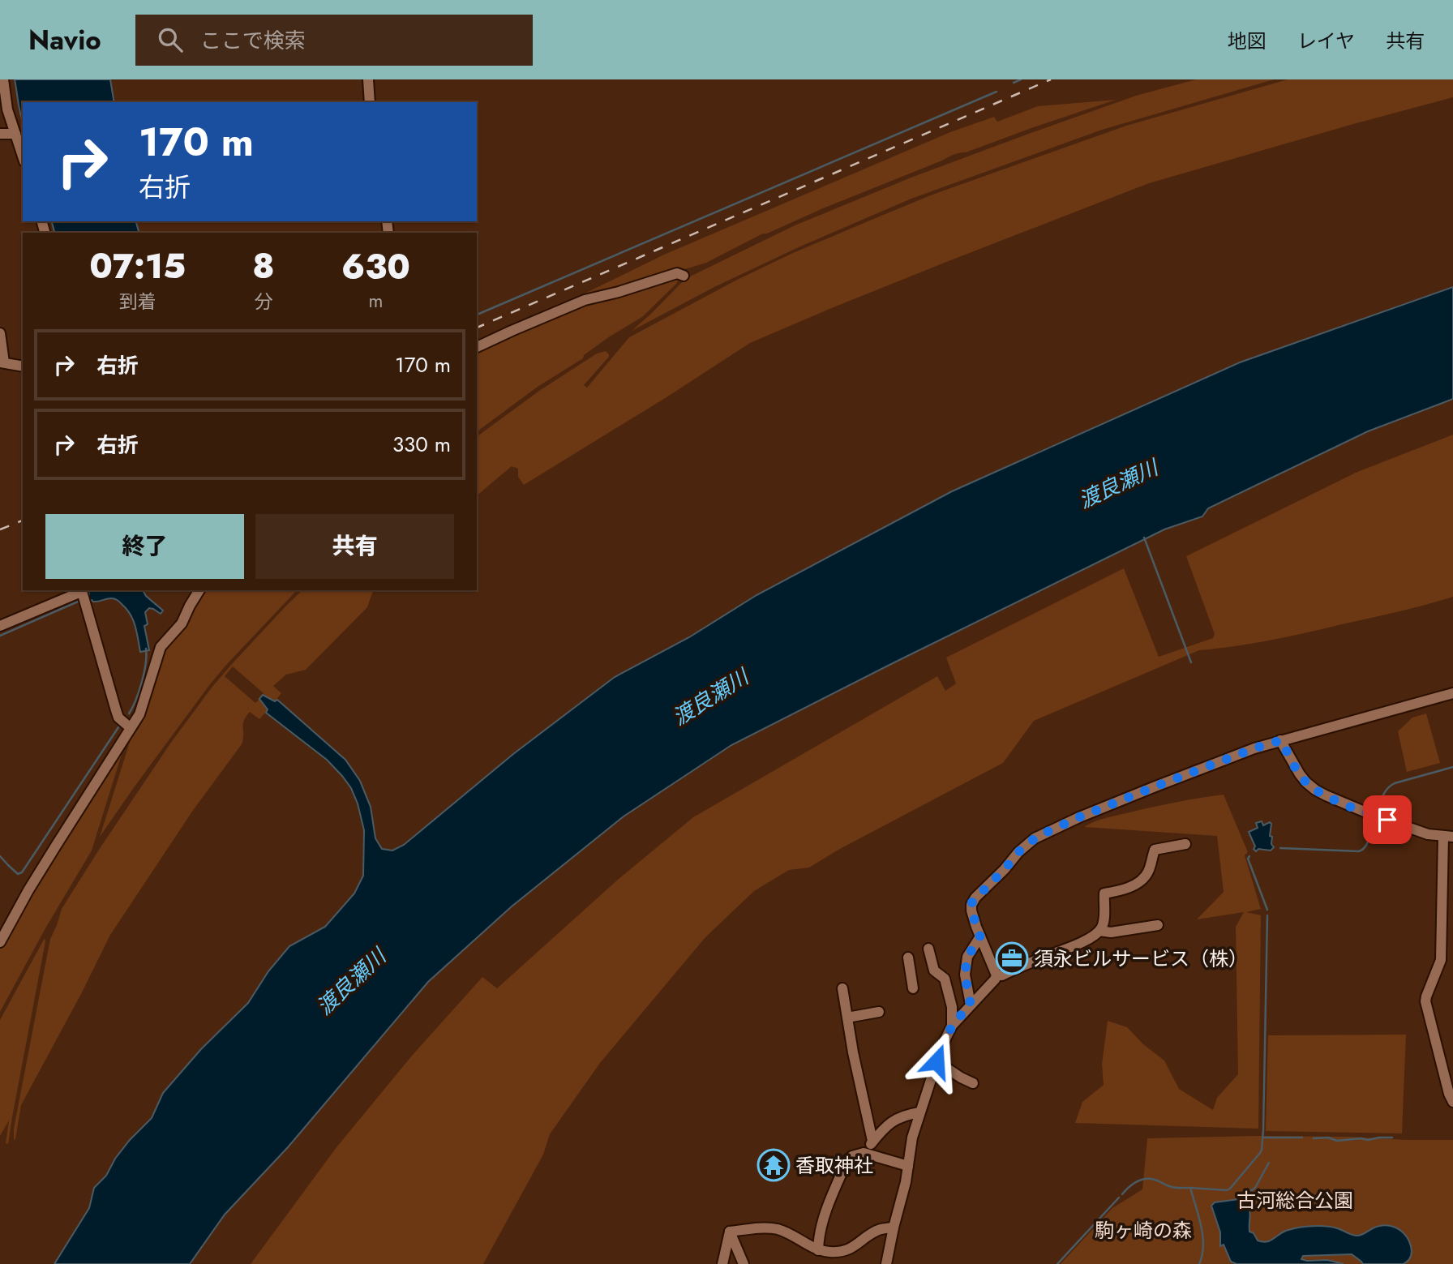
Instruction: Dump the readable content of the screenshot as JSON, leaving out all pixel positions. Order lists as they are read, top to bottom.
{
  "water": ["渡良瀬川"],
  "parks": ["古河総合公園", "駒ヶ崎の森"],
  "places": {
    "office": ["須永ビルサービス（株）"],
    "temple": ["香取神社"]
  },
  "page": {
    "header": "Navio",
    "search": "ここで検索",
    "nav": ["地図", "レイヤ", "共有"],
    "turn": ["170 m", "右折"],
    "eta": [
      "07:15",
      "到着",
      "8",
      "分",
      "630",
      "m"
    ],
    "list": [
      {
        "name": "右折",
        "value": "170 m"
      },
      {
        "name": "右折",
        "value": "330 m"
      }
    ],
    "buttons": ["終了", "共有"]
  }
}
